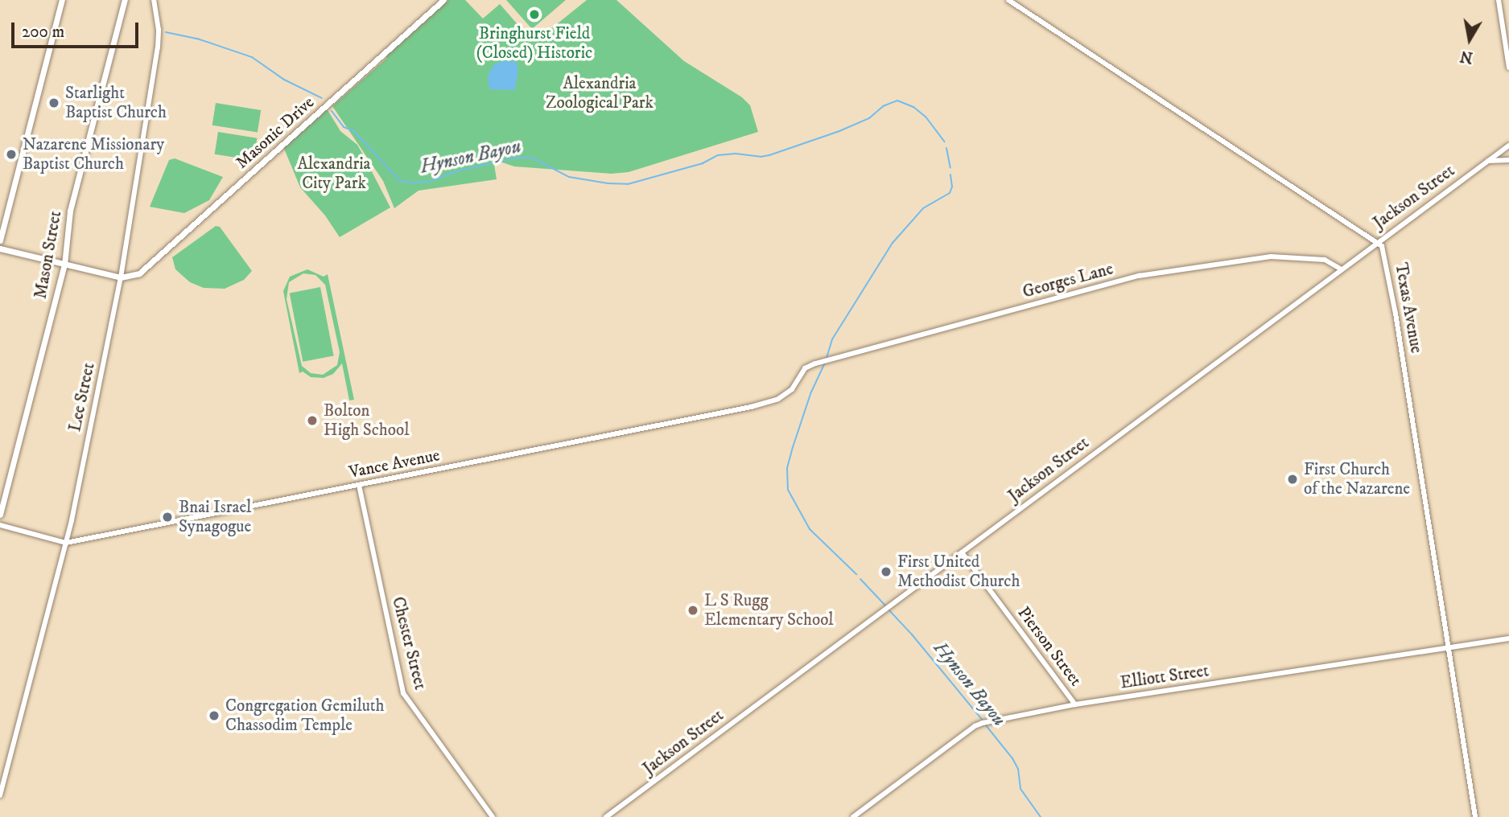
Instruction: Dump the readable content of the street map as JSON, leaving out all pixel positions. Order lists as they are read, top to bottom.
{
  "streets": {
    "main road": ["Masonic Drive", "Mason Street"],
    "street": [
      "Jackson Street",
      "Georges Lane",
      "Texas Avenue",
      "Lee Street",
      "Vance Avenue",
      "Chester Street",
      "Pierson Street",
      "Elliott Street"
    ]
  },
  "crossings": [
    ["Masonic Drive", "Lee Street"],
    ["Jackson Street", "Georges Lane"],
    ["Jackson Street", "Texas Avenue"],
    ["Jackson Street", "Pierson Street"],
    ["Georges Lane", "Vance Avenue"],
    ["Texas Avenue", "Elliott Street"],
    ["Lee Street", "Vance Avenue"],
    ["Vance Avenue", "Chester Street"],
    ["Pierson Street", "Elliott Street"]
  ],
  "water": ["Hynson Bayou"],
  "parks": ["Alexandria Zoological Park", "Alexandria City Park"],
  "places": [
    "Bringhurst Field (Closed) Historic",
    "Starlight Baptist Church",
    "Nazarene Missionary Baptist Church",
    "Bolton High School",
    "First Church of the Nazarene",
    "Bnai Israel Synagogue",
    "First United Methodist Church",
    "L S Rugg Elementary School",
    "Congregation Gemiluth Chassodim Temple"
  ],
  "scale_bar": "200 m",
  "north": "bottom"
}
